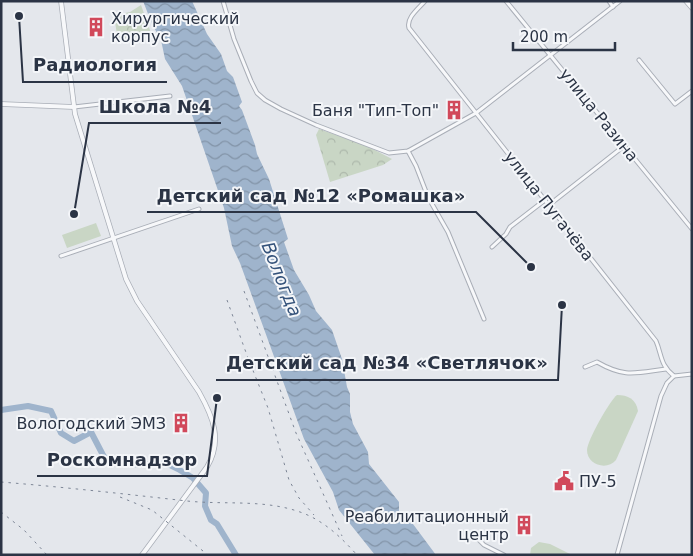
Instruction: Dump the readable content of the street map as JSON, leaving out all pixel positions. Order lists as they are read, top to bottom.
{
  "streets": {
    "street": ["улица Разина", "улица Пугачёва"]
  },
  "water": ["Вологда"],
  "places": {
    "other": [
      "Радиология",
      "Школа №4",
      "Детский сад №12 «Ромашка»",
      "Детский сад №34 «Светлячок»",
      "Роскомнадзор"
    ],
    "building": [
      "Хирургический корпус",
      "Баня \"Тип-Топ\"",
      "Вологодский ЭМЗ",
      "Реабилитационный центр"
    ],
    "public building": ["ПУ-5"]
  },
  "scale_bar": "200 m"
}
